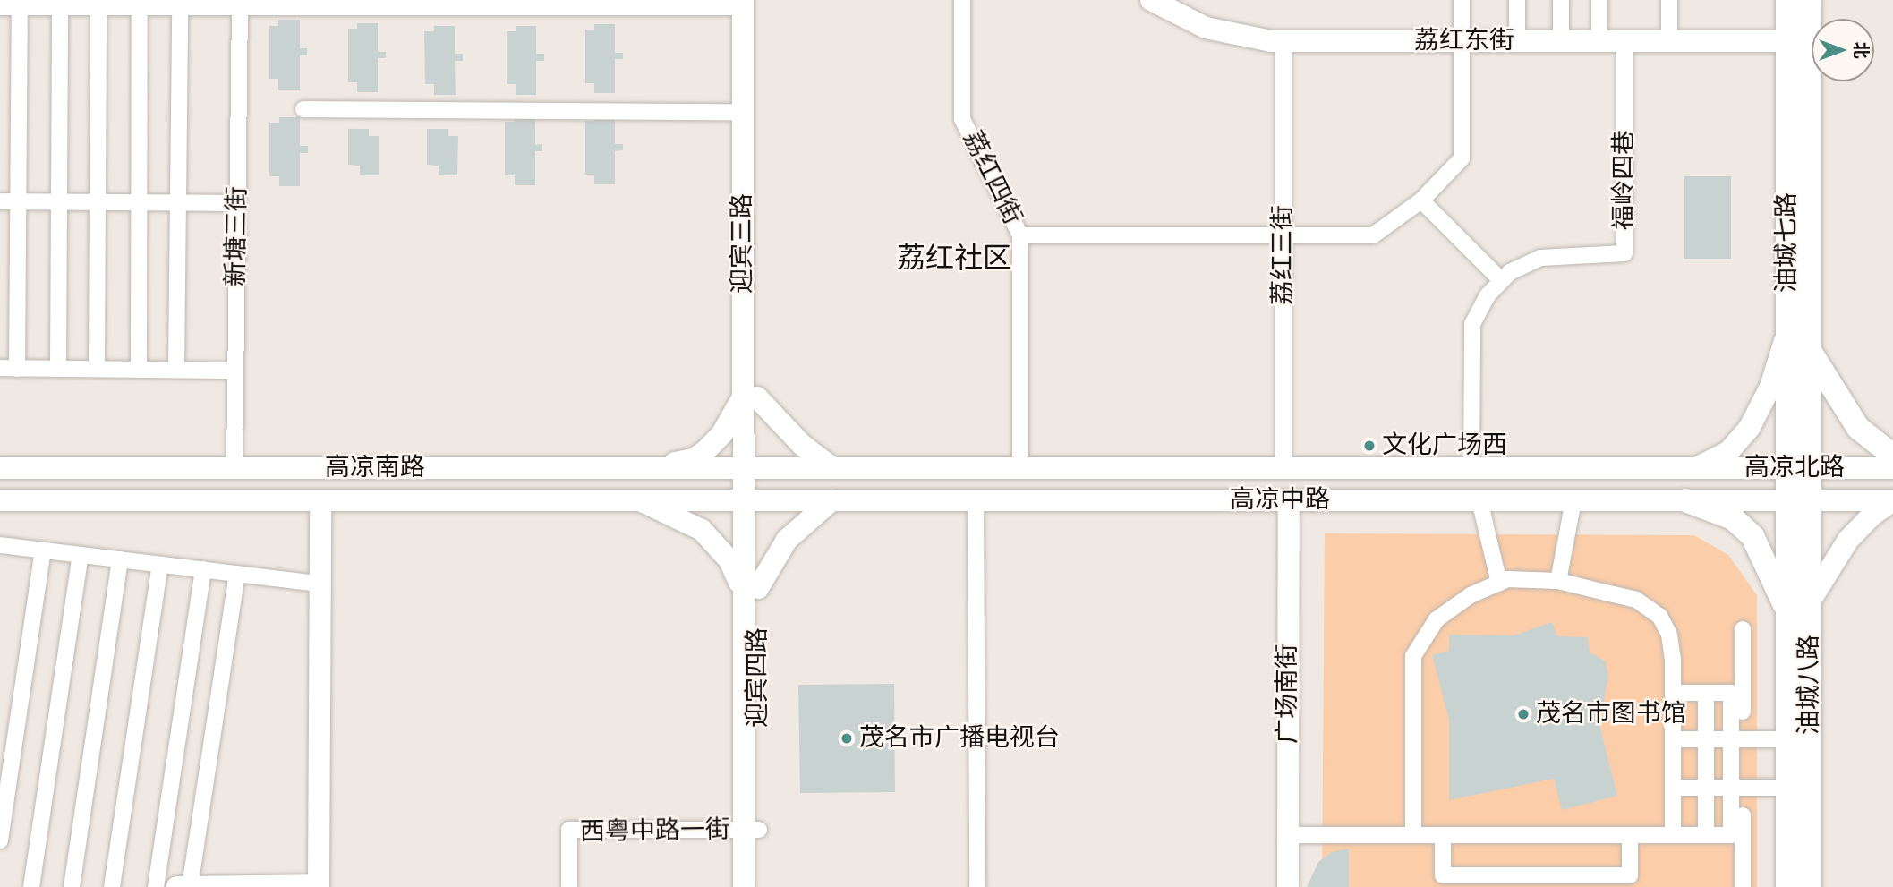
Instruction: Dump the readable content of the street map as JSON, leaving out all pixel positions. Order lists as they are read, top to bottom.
{
  "streets": {
    "main road": [
      "荔红东街",
      "油城七路",
      "迎宾三路",
      "高凉南路",
      "高凉北路",
      "高凉中路",
      "迎宾四路",
      "油城八路",
      "广场南街"
    ],
    "street": [
      "荔红四街",
      "福岭四巷",
      "新塘三街",
      "荔红三街",
      "西粤中路一街"
    ]
  },
  "crossings": [
    ["荔红东街", "福岭四巷"],
    ["荔红东街", "油城七路"],
    ["荔红东街", "荔红三街"],
    ["荔红四街", "高凉中路"],
    ["福岭四巷", "高凉中路"],
    ["新塘三街", "高凉南路"],
    ["油城七路", "高凉北路"],
    ["油城七路", "高凉中路"],
    ["油城七路", "油城八路"],
    ["迎宾三路", "高凉南路"],
    ["迎宾三路", "高凉中路"],
    ["迎宾三路", "迎宾四路"],
    ["荔红三街", "高凉中路"],
    ["高凉南路", "高凉中路"],
    ["高凉南路", "迎宾四路"],
    ["高凉北路", "高凉中路"],
    ["高凉北路", "油城八路"],
    ["高凉中路", "迎宾四路"],
    ["高凉中路", "油城八路"],
    ["高凉中路", "广场南街"],
    ["迎宾四路", "西粤中路一街"]
  ],
  "districts": ["荔红社区"],
  "places": ["文化广场西", "茂名市图书馆", "茂名市广播电视台"],
  "north": "right"
}
